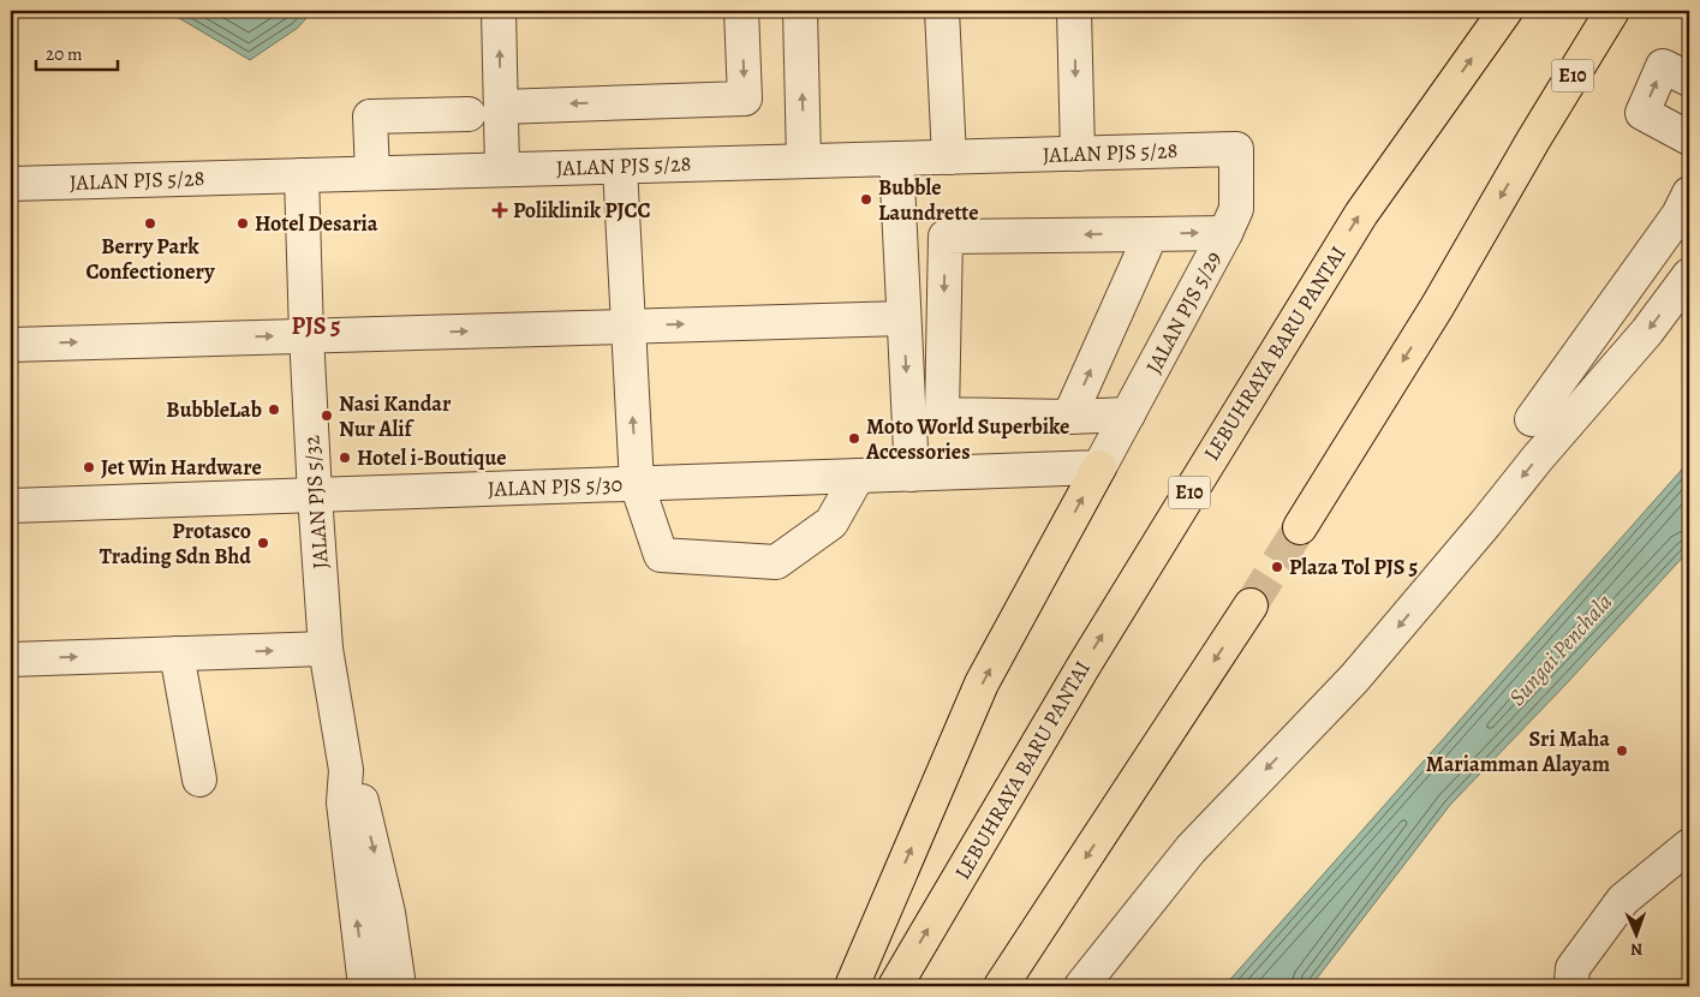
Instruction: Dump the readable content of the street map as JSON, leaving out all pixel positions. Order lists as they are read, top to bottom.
{
  "streets": {
    "highway": ["E10", "LEBUHRAYA BARU PANTAI"],
    "street": [
      "JALAN PJS 5/28",
      "JALAN PJS 5/29",
      "JALAN PJS 5/30",
      "JALAN PJS 5/32"
    ]
  },
  "crossings": [
    ["JALAN PJS 5/28", "JALAN PJS 5/29"],
    ["JALAN PJS 5/28", "JALAN PJS 5/32"],
    ["JALAN PJS 5/29", "JALAN PJS 5/30"],
    ["JALAN PJS 5/30", "JALAN PJS 5/32"]
  ],
  "districts": ["PJS 5"],
  "water": ["Sungai Penchala"],
  "places": {
    "other": [
      "Bubble Laundrette",
      "Berry Park Confectionery",
      "Hotel Desaria",
      "BubbleLab",
      "Nasi Kandar Nur Alif",
      "Moto World Superbike Accessories",
      "Hotel i-Boutique",
      "Jet Win Hardware",
      "Protasco Trading Sdn Bhd",
      "Plaza Tol PJS 5",
      "Sri Maha Mariamman Alayam"
    ],
    "health": ["Poliklinik PJCC"]
  },
  "scale_bar": "20 m",
  "north": "bottom"
}
